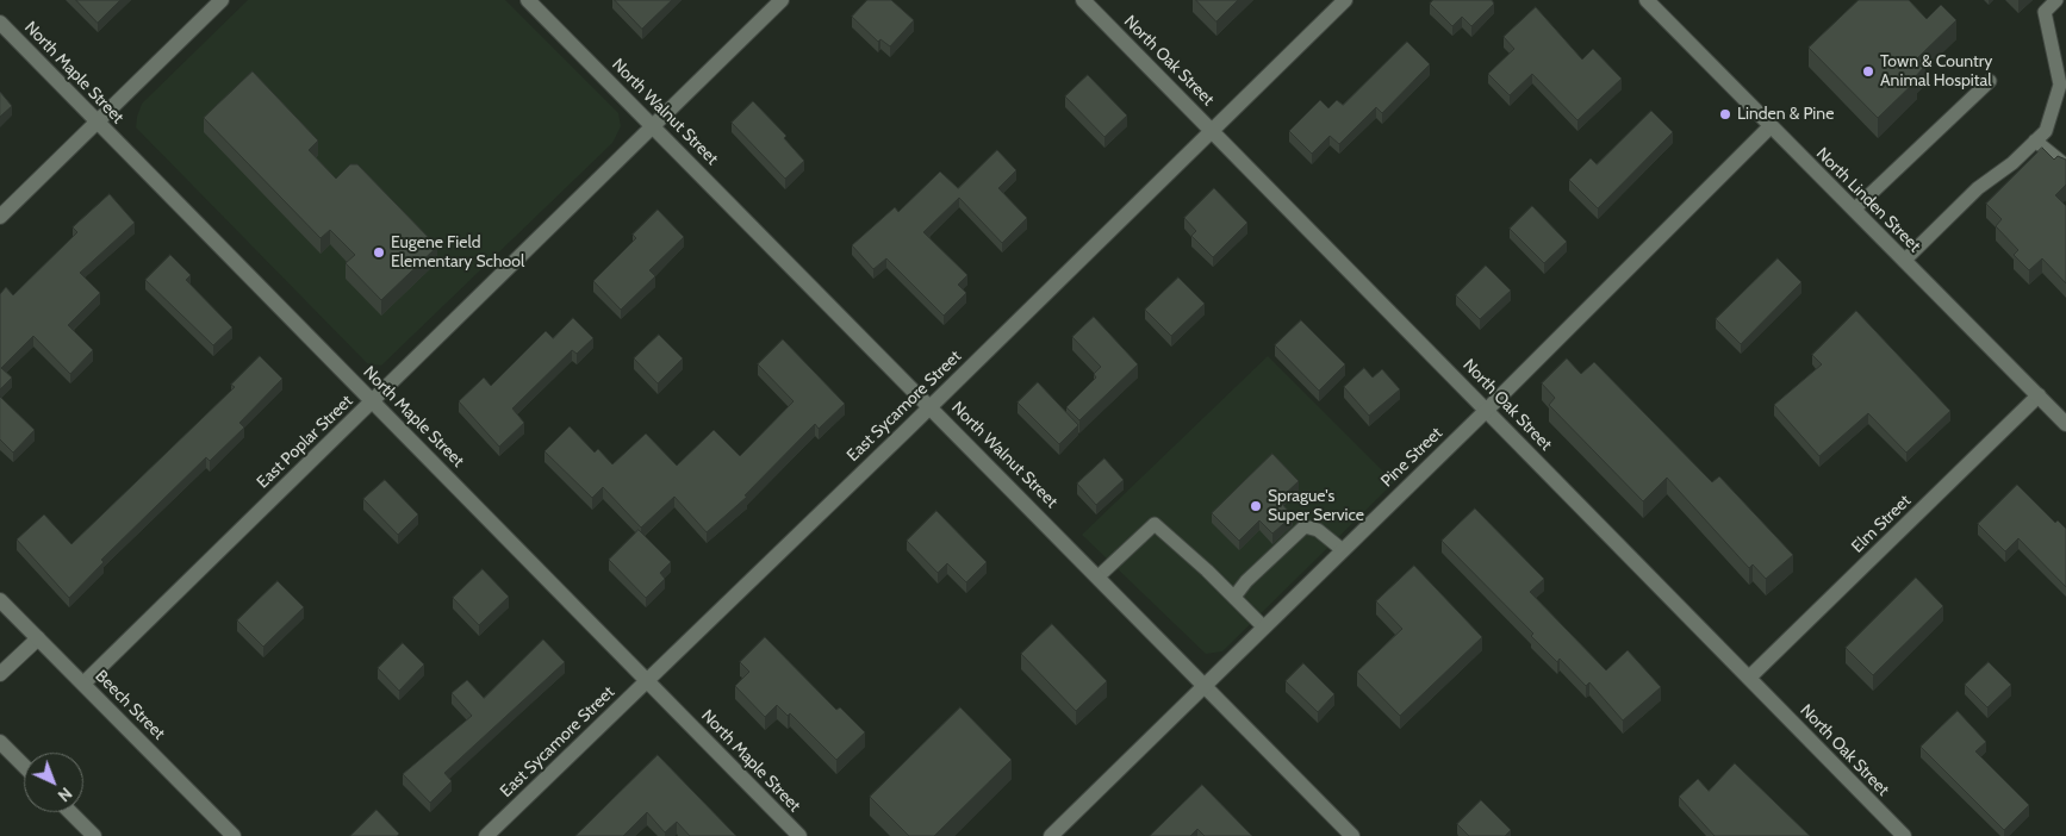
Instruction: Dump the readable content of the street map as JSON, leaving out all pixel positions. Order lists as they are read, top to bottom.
{
  "streets": {
    "street": [
      "North Oak Street",
      "North Maple Street",
      "North Walnut Street",
      "North Linden Street",
      "East Sycamore Street",
      "East Poplar Street",
      "Pine Street",
      "Elm Street",
      "Beech Street"
    ]
  },
  "crossings": [
    ["North Oak Street", "East Sycamore Street"],
    ["North Oak Street", "Pine Street"],
    ["North Oak Street", "Elm Street"],
    ["North Maple Street", "East Sycamore Street"],
    ["North Maple Street", "East Poplar Street"],
    ["North Walnut Street", "East Sycamore Street"],
    ["North Walnut Street", "East Poplar Street"],
    ["North Walnut Street", "Pine Street"],
    ["North Linden Street", "Pine Street"],
    ["North Linden Street", "Elm Street"],
    ["East Poplar Street", "Beech Street"]
  ],
  "places": [
    "Town & Country Animal Hospital",
    "Linden & Pine",
    "Eugene Field Elementary School",
    "Sprague's Super Service"
  ],
  "north": "bottom right"
}
